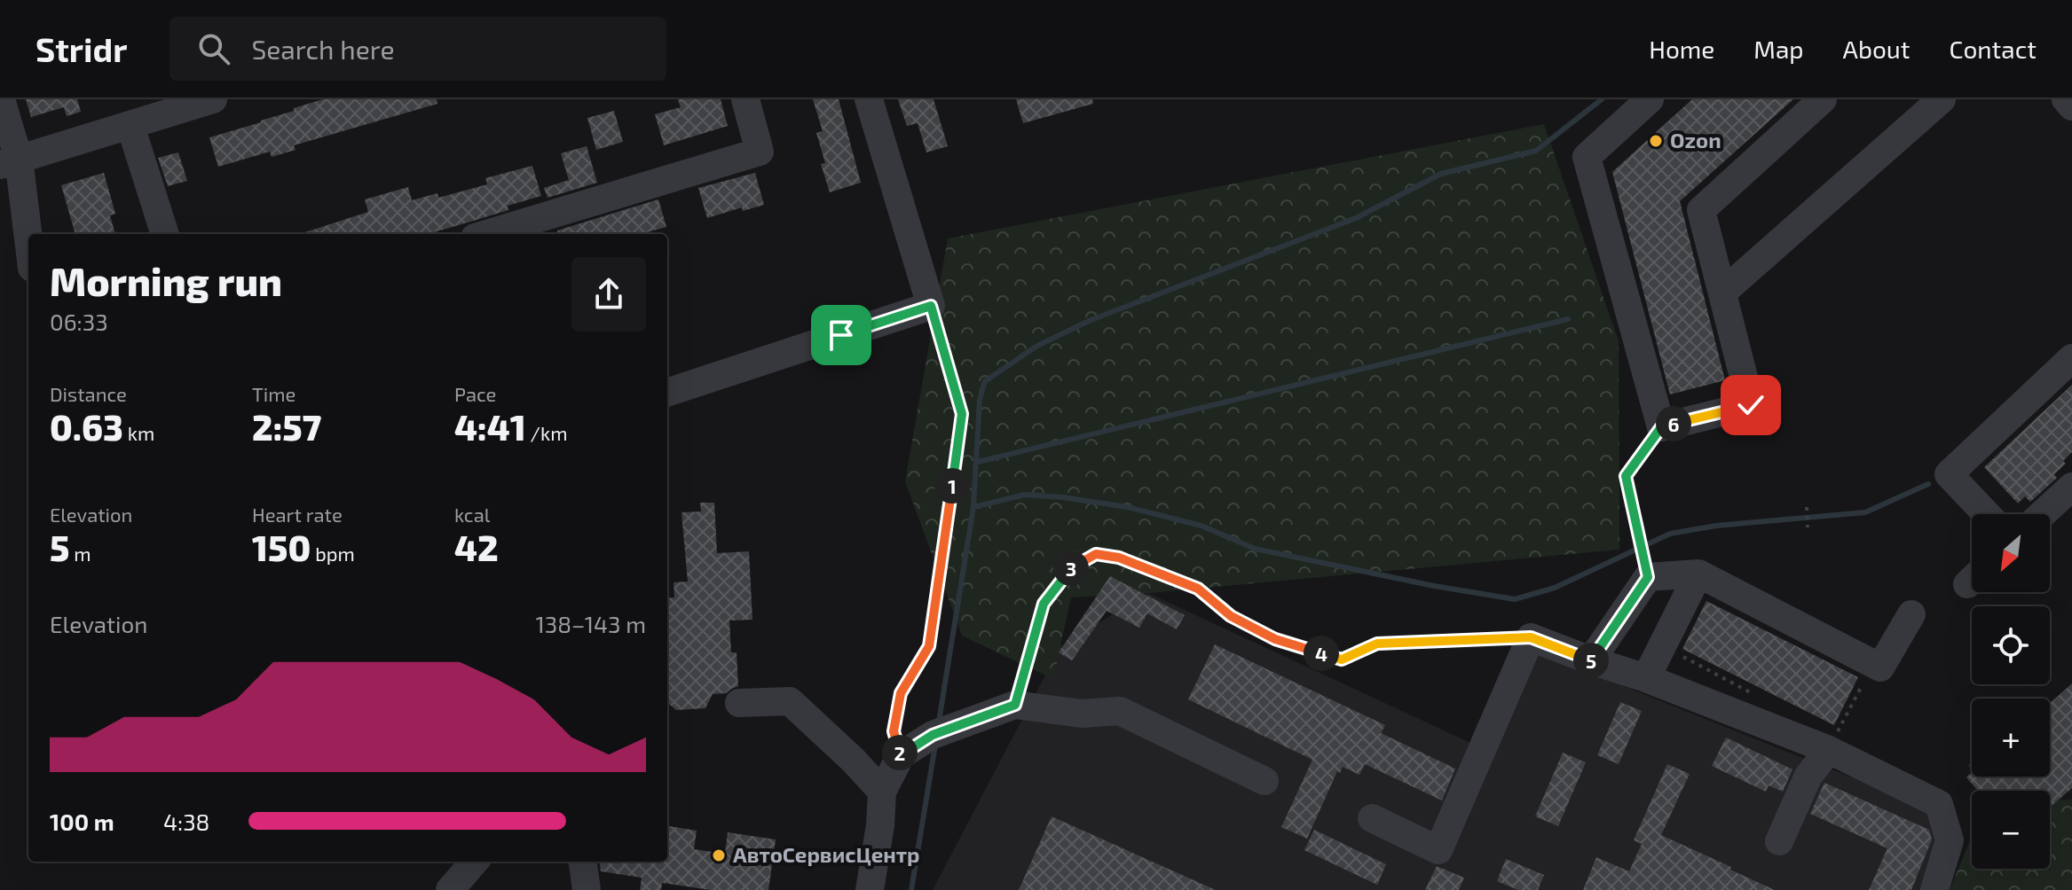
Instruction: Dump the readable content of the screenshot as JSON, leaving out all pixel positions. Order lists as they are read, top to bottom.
{
  "places": ["Ozon", "АвтоСервисЦентр"],
  "north": "bottom left",
  "page": {
    "header": "Stridr",
    "search": "Search here",
    "nav": [
      "Home",
      "Map",
      "About",
      "Contact"
    ],
    "heading": ["Morning run", "06:33"],
    "stats": [
      ["Distance", "0.63 km"],
      ["Time", "2:57"],
      ["Pace", "4:41 /km"],
      ["Elevation", "5 m"],
      ["Heart rate", "150 bpm"],
      ["kcal", "42"]
    ],
    "pins": [
      "6",
      "1",
      "3",
      "4",
      "5",
      "2"
    ],
    "map_buttons": ["+", "−"],
    "chart": ["Elevation", "138–143 m"],
    "list": [
      {
        "name": "100 m",
        "note": "4:38"
      }
    ]
  }
}
